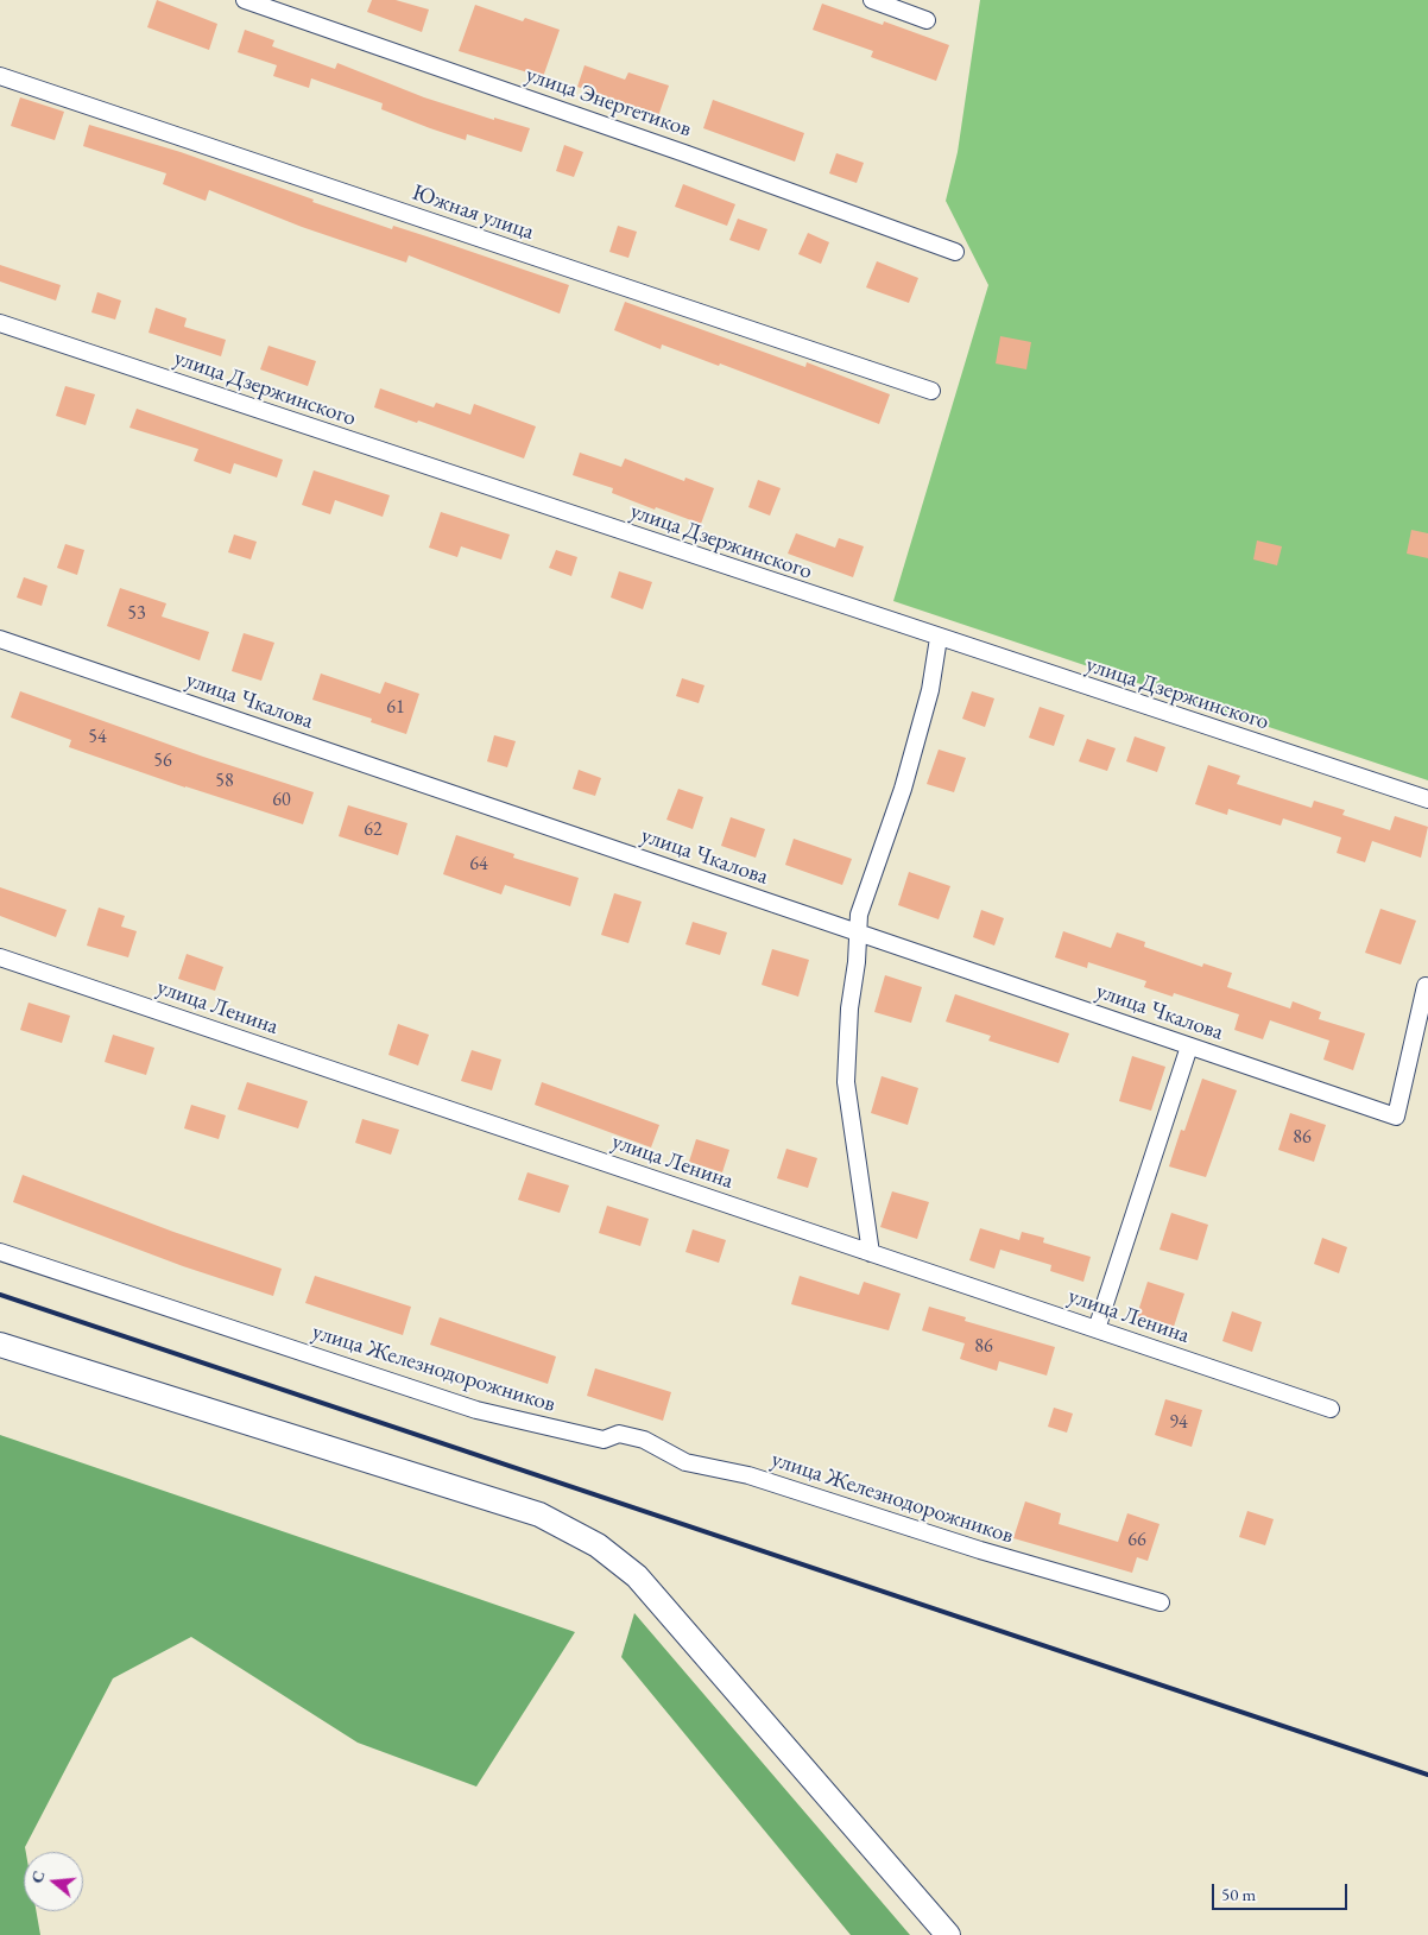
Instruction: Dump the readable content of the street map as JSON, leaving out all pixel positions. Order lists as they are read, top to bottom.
{
  "streets": {
    "street": [
      "улица Энергетиков",
      "Южная улица",
      "улица Дзержинского",
      "улица Чкалова",
      "улица Ленина",
      "улица Железнодорожников"
    ]
  },
  "house_numbers": [
    "53",
    "61",
    "54",
    "56",
    "58",
    "60",
    "62",
    "64",
    "86",
    "86",
    "94",
    "66"
  ],
  "scale_bar": "50 m",
  "north": "left"
}
